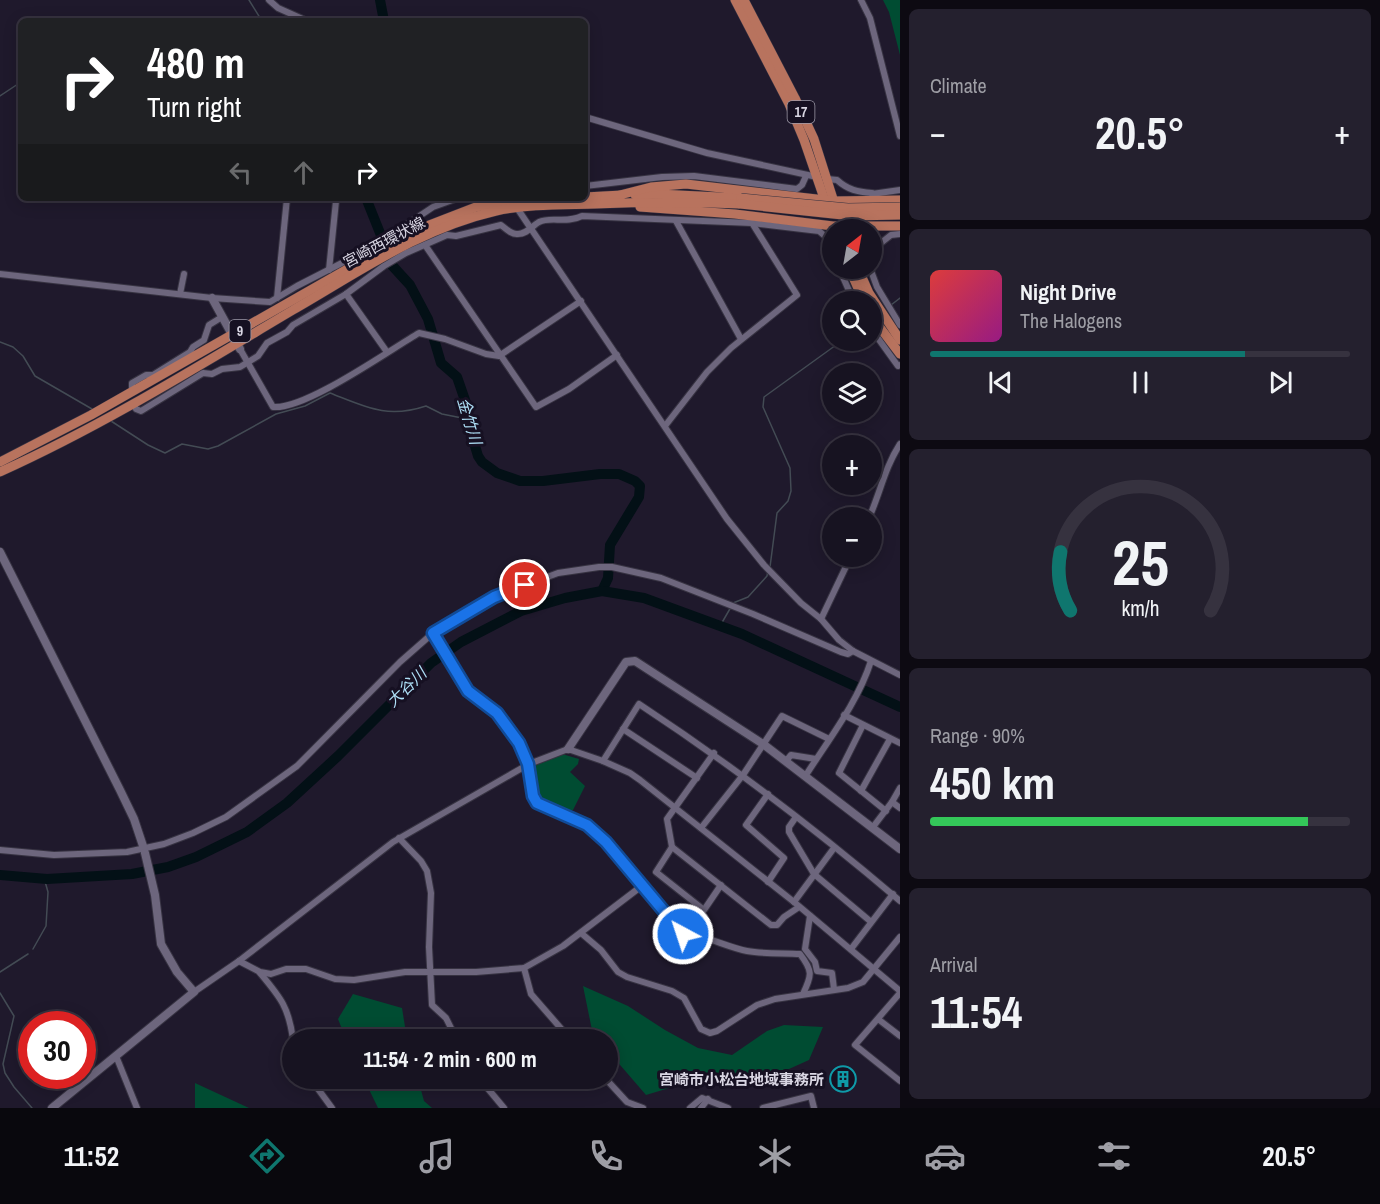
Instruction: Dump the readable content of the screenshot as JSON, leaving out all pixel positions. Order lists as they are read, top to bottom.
{
  "streets": {
    "main road": ["17", "宮崎西環状線", "9"]
  },
  "water": ["金竹川", "大谷川"],
  "places": {
    "building": ["宮崎市小松台地域事務所"]
  },
  "north": "top right",
  "page": {
    "tile": [
      "Climate",
      ["Range · 90%", "450 km"],
      ["Arrival", "11:54"]
    ],
    "turn": ["480 m", "Turn right"],
    "heat": ["−", "20.5°", "+"],
    "map_buttons": ["+", "−"],
    "song": ["Night Drive", "The Halogens"],
    "limit": "30",
    "trip": "11:54 · 2 min · 600 m",
    "tabs": ["11:52", "20.5°"],
    "gauge": ["25", "km/h"]
  }
}
